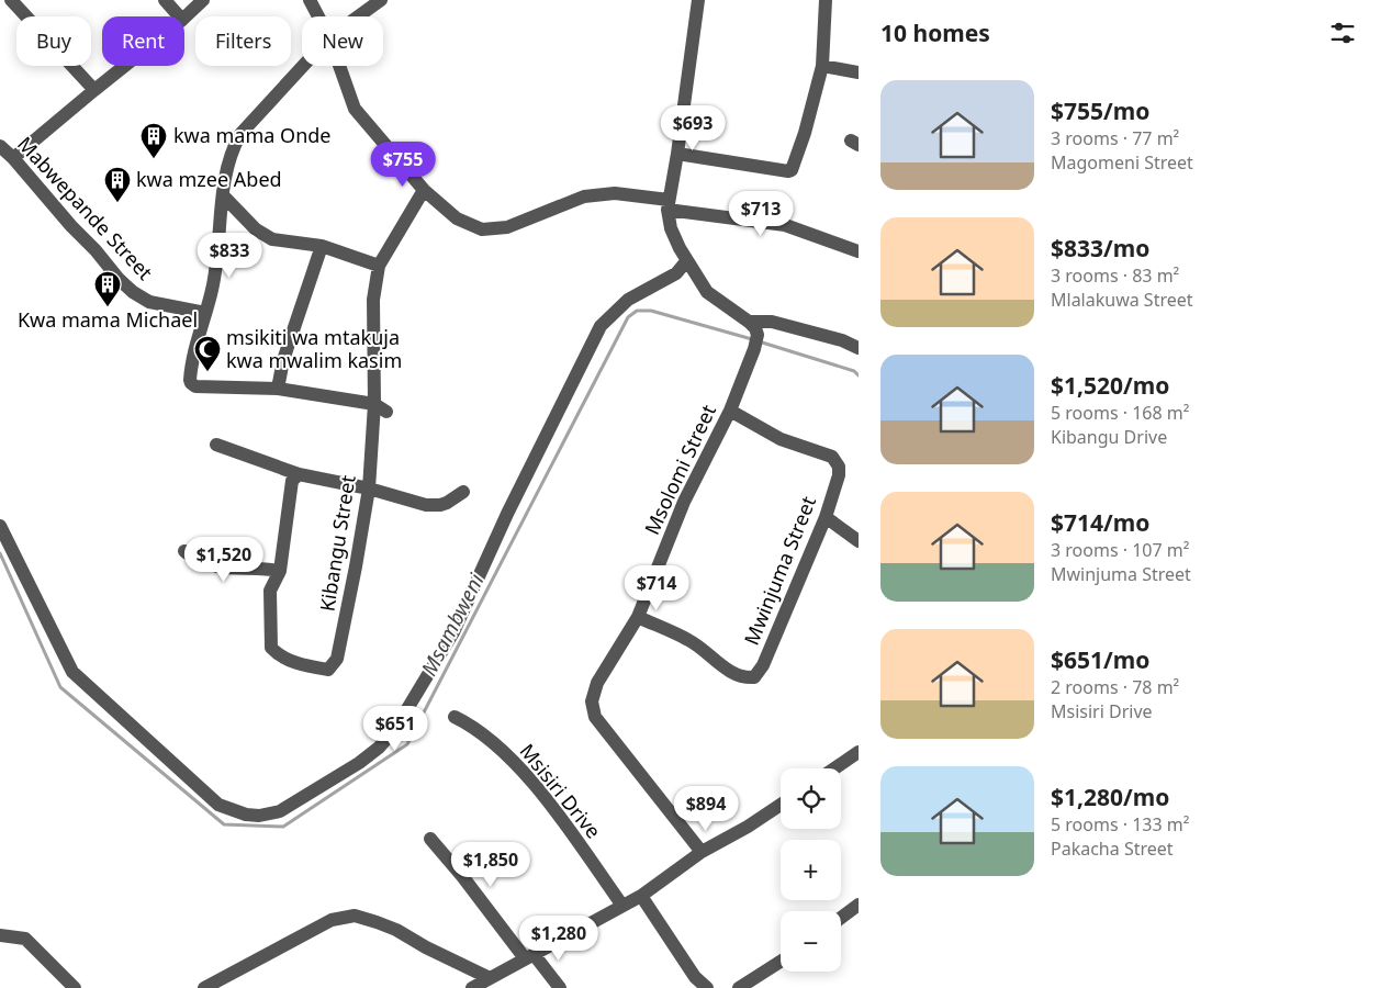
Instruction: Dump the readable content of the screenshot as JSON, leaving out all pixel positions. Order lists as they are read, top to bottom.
{
  "streets": {
    "street": [
      "Mabwepande Street",
      "Msolomi Street",
      "Kibangu Street",
      "Mwinjuma Street",
      "Msisiri Drive"
    ]
  },
  "crossings": [
    ["Msolomi Street", "Mwinjuma Street"]
  ],
  "water": ["Msambweni"],
  "places": {
    "building": ["kwa mama Onde", "kwa mzee Abed", "Kwa mama Michael"],
    "mosque": ["msikiti wa mtakuja kwa mwalim kasim"]
  },
  "page": {
    "heading": "10 homes",
    "chip": [
      "Buy",
      "Rent",
      "Filters",
      "New"
    ],
    "list": [
      {
        "name": "$755/mo",
        "note": "3 rooms · 77 m² · Magomeni Street"
      },
      {
        "name": "$833/mo",
        "note": "3 rooms · 83 m² · Mlalakuwa Street"
      },
      {
        "name": "$1,520/mo",
        "note": "5 rooms · 168 m² · Kibangu Drive"
      },
      {
        "name": "$714/mo",
        "note": "3 rooms · 107 m² · Mwinjuma Street"
      },
      {
        "name": "$651/mo",
        "note": "2 rooms · 78 m² · Msisiri Drive"
      },
      {
        "name": "$1,280/mo",
        "note": "5 rooms · 133 m² · Pakacha Street"
      }
    ],
    "price": [
      "$693",
      "$755",
      "$713",
      "$833",
      "$1,520",
      "$714",
      "$651",
      "$894",
      "$1,850",
      "$1,280"
    ],
    "map_buttons": ["+", "−"]
  }
}
